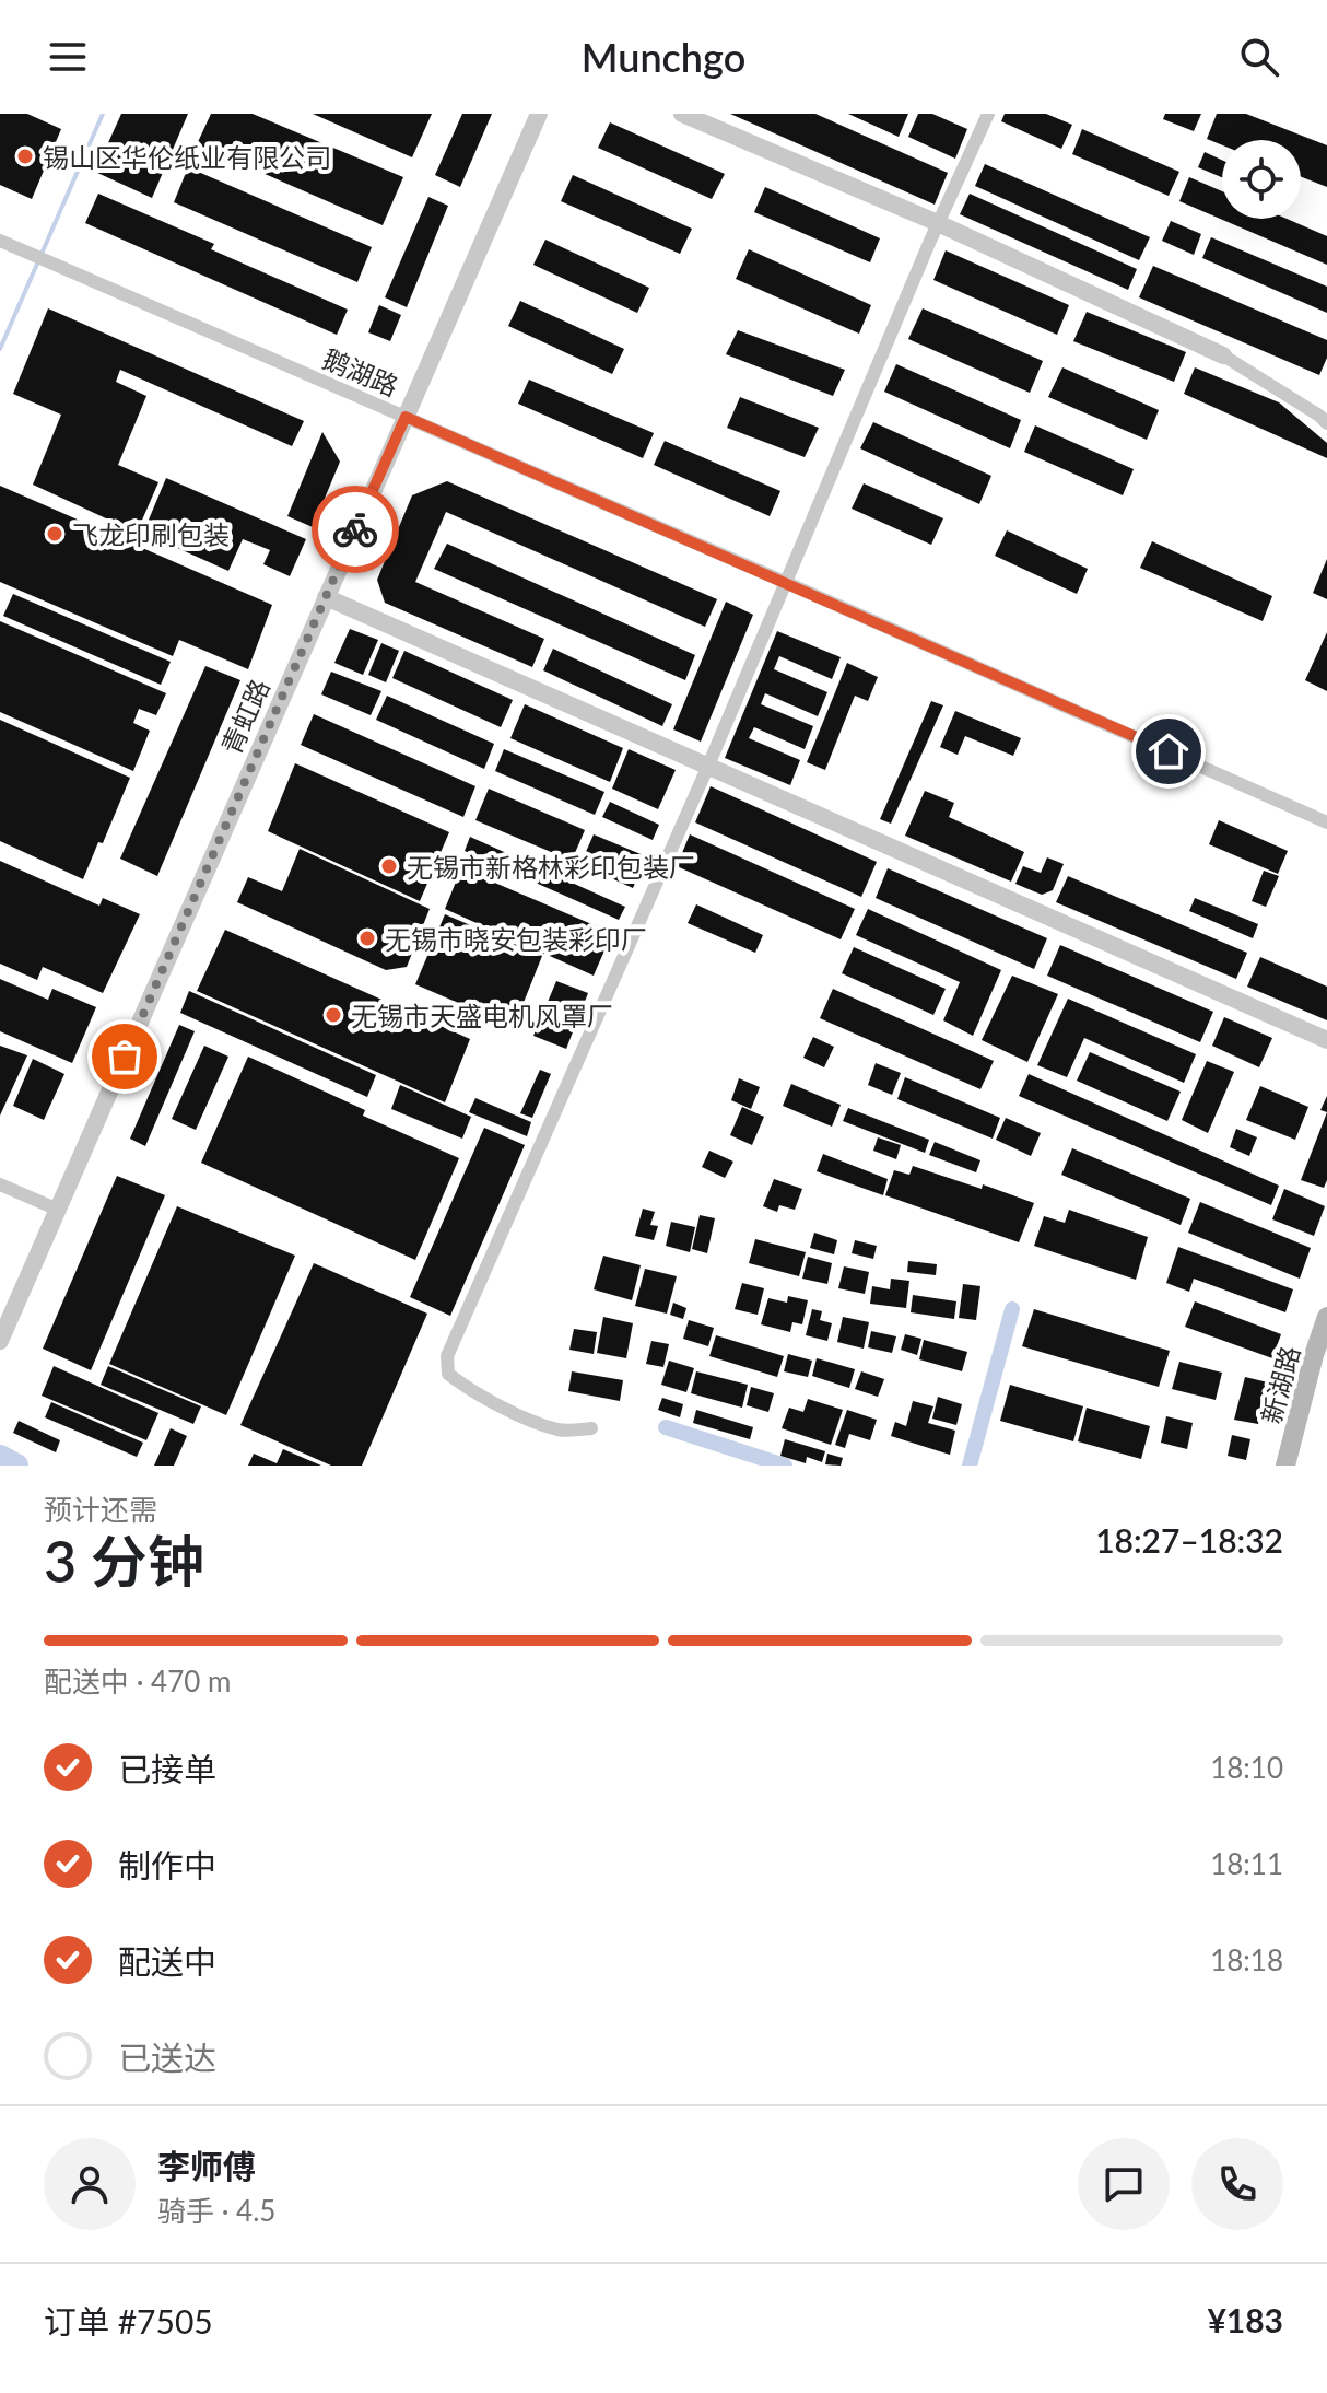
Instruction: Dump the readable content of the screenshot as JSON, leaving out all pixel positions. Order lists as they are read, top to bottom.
{
  "streets": {
    "main road": ["新湖路"],
    "street": ["鹅湖路", "青虹路"]
  },
  "crossings": [
    ["鹅湖路", "青虹路"]
  ],
  "places": [
    "锡山区华伦纸业有限公司",
    "飞龙印刷包装",
    "无锡市新格林彩印包装厂",
    "无锡市晓安包装彩印厂",
    "无锡市天盛电机风罩厂"
  ],
  "page": {
    "header": "Munchgo",
    "heading": ["3 分钟", "预计还需", "18:27–18:32"],
    "panel": [
      "李师傅",
      "骑手 · 4.5",
      "订单 #7505",
      "¥183"
    ],
    "bar": "配送中 · 470 m",
    "list": [
      ["已接单", "18:10"],
      ["制作中", "18:11"],
      ["配送中", "18:18"],
      "已送达"
    ]
  }
}
